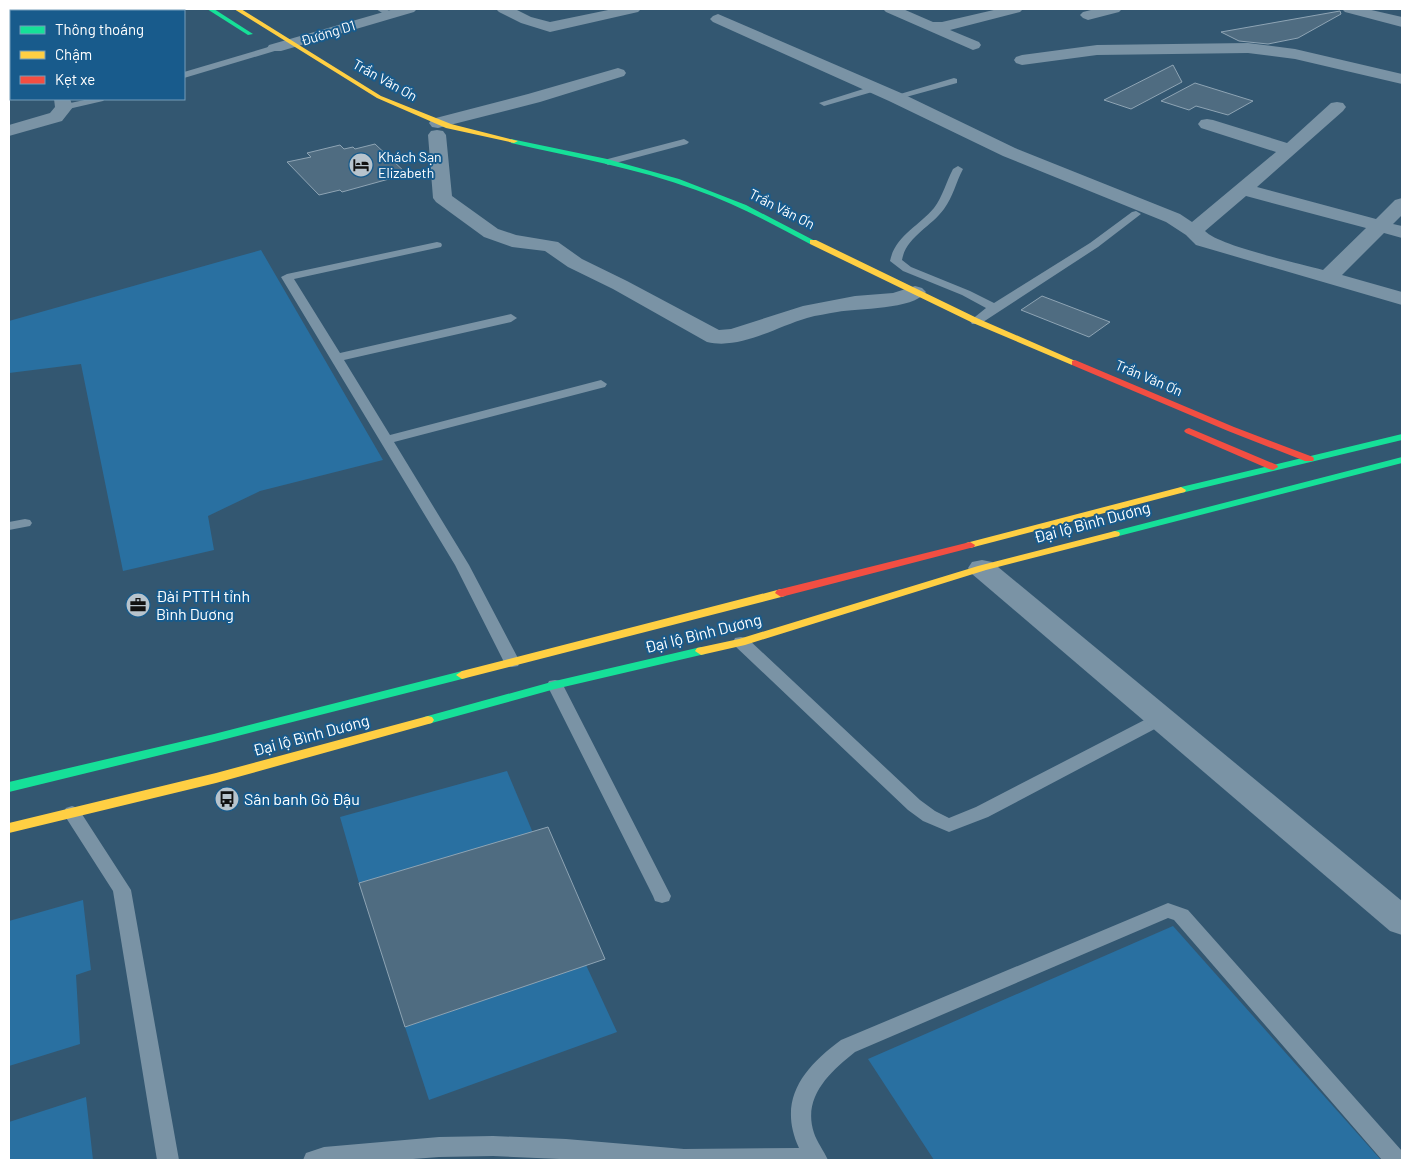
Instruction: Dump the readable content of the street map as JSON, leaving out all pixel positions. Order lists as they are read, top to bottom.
{
  "streets": {
    "main road": ["Trần Văn Ơn", "Đại lộ Bình Dương"],
    "street": ["Đường D1"]
  },
  "crossings": [
    ["Đường D1", "Trần Văn Ơn"],
    ["Trần Văn Ơn", "Đại lộ Bình Dương"]
  ],
  "places": {
    "hotel": ["Khách Sạn Elizabeth"],
    "office": ["Đài PTTH tỉnh Bình Dương"],
    "bus stop": ["Sân banh Gò Đậu"]
  },
  "legend": ["Thông thoáng", "Chậm", "Kẹt xe"]
}
